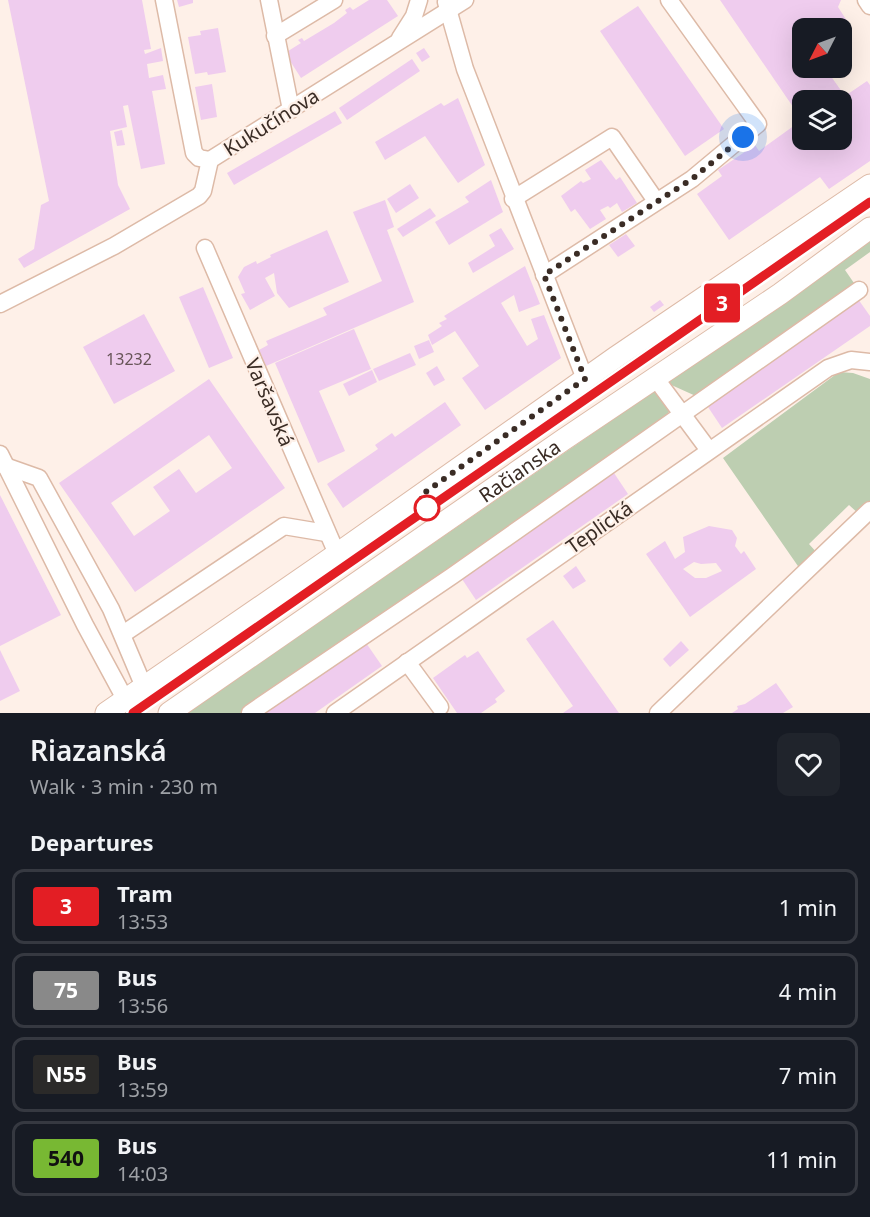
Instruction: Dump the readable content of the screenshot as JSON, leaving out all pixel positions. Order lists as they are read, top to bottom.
{
  "streets": {
    "main road": ["Račianska"],
    "street": ["Kukučínova", "Varšavská", "Teplická"]
  },
  "crossings": [
    ["Varšavská", "Račianska"]
  ],
  "lines": ["tram line 3"],
  "house_numbers": ["13232"],
  "north": "bottom left",
  "page": {
    "on_map": "3",
    "heading": [
      ["Riazanská", "Walk · 3 min · 230 m"],
      "Departures"
    ],
    "list": [
      {
        "mark": "3",
        "name": "Tram",
        "note": "13:53",
        "value": "1 min"
      },
      {
        "mark": "75",
        "name": "Bus",
        "note": "13:56",
        "value": "4 min"
      },
      {
        "mark": "N55",
        "name": "Bus",
        "note": "13:59",
        "value": "7 min"
      },
      {
        "mark": "540",
        "name": "Bus",
        "note": "14:03",
        "value": "11 min"
      }
    ]
  }
}
